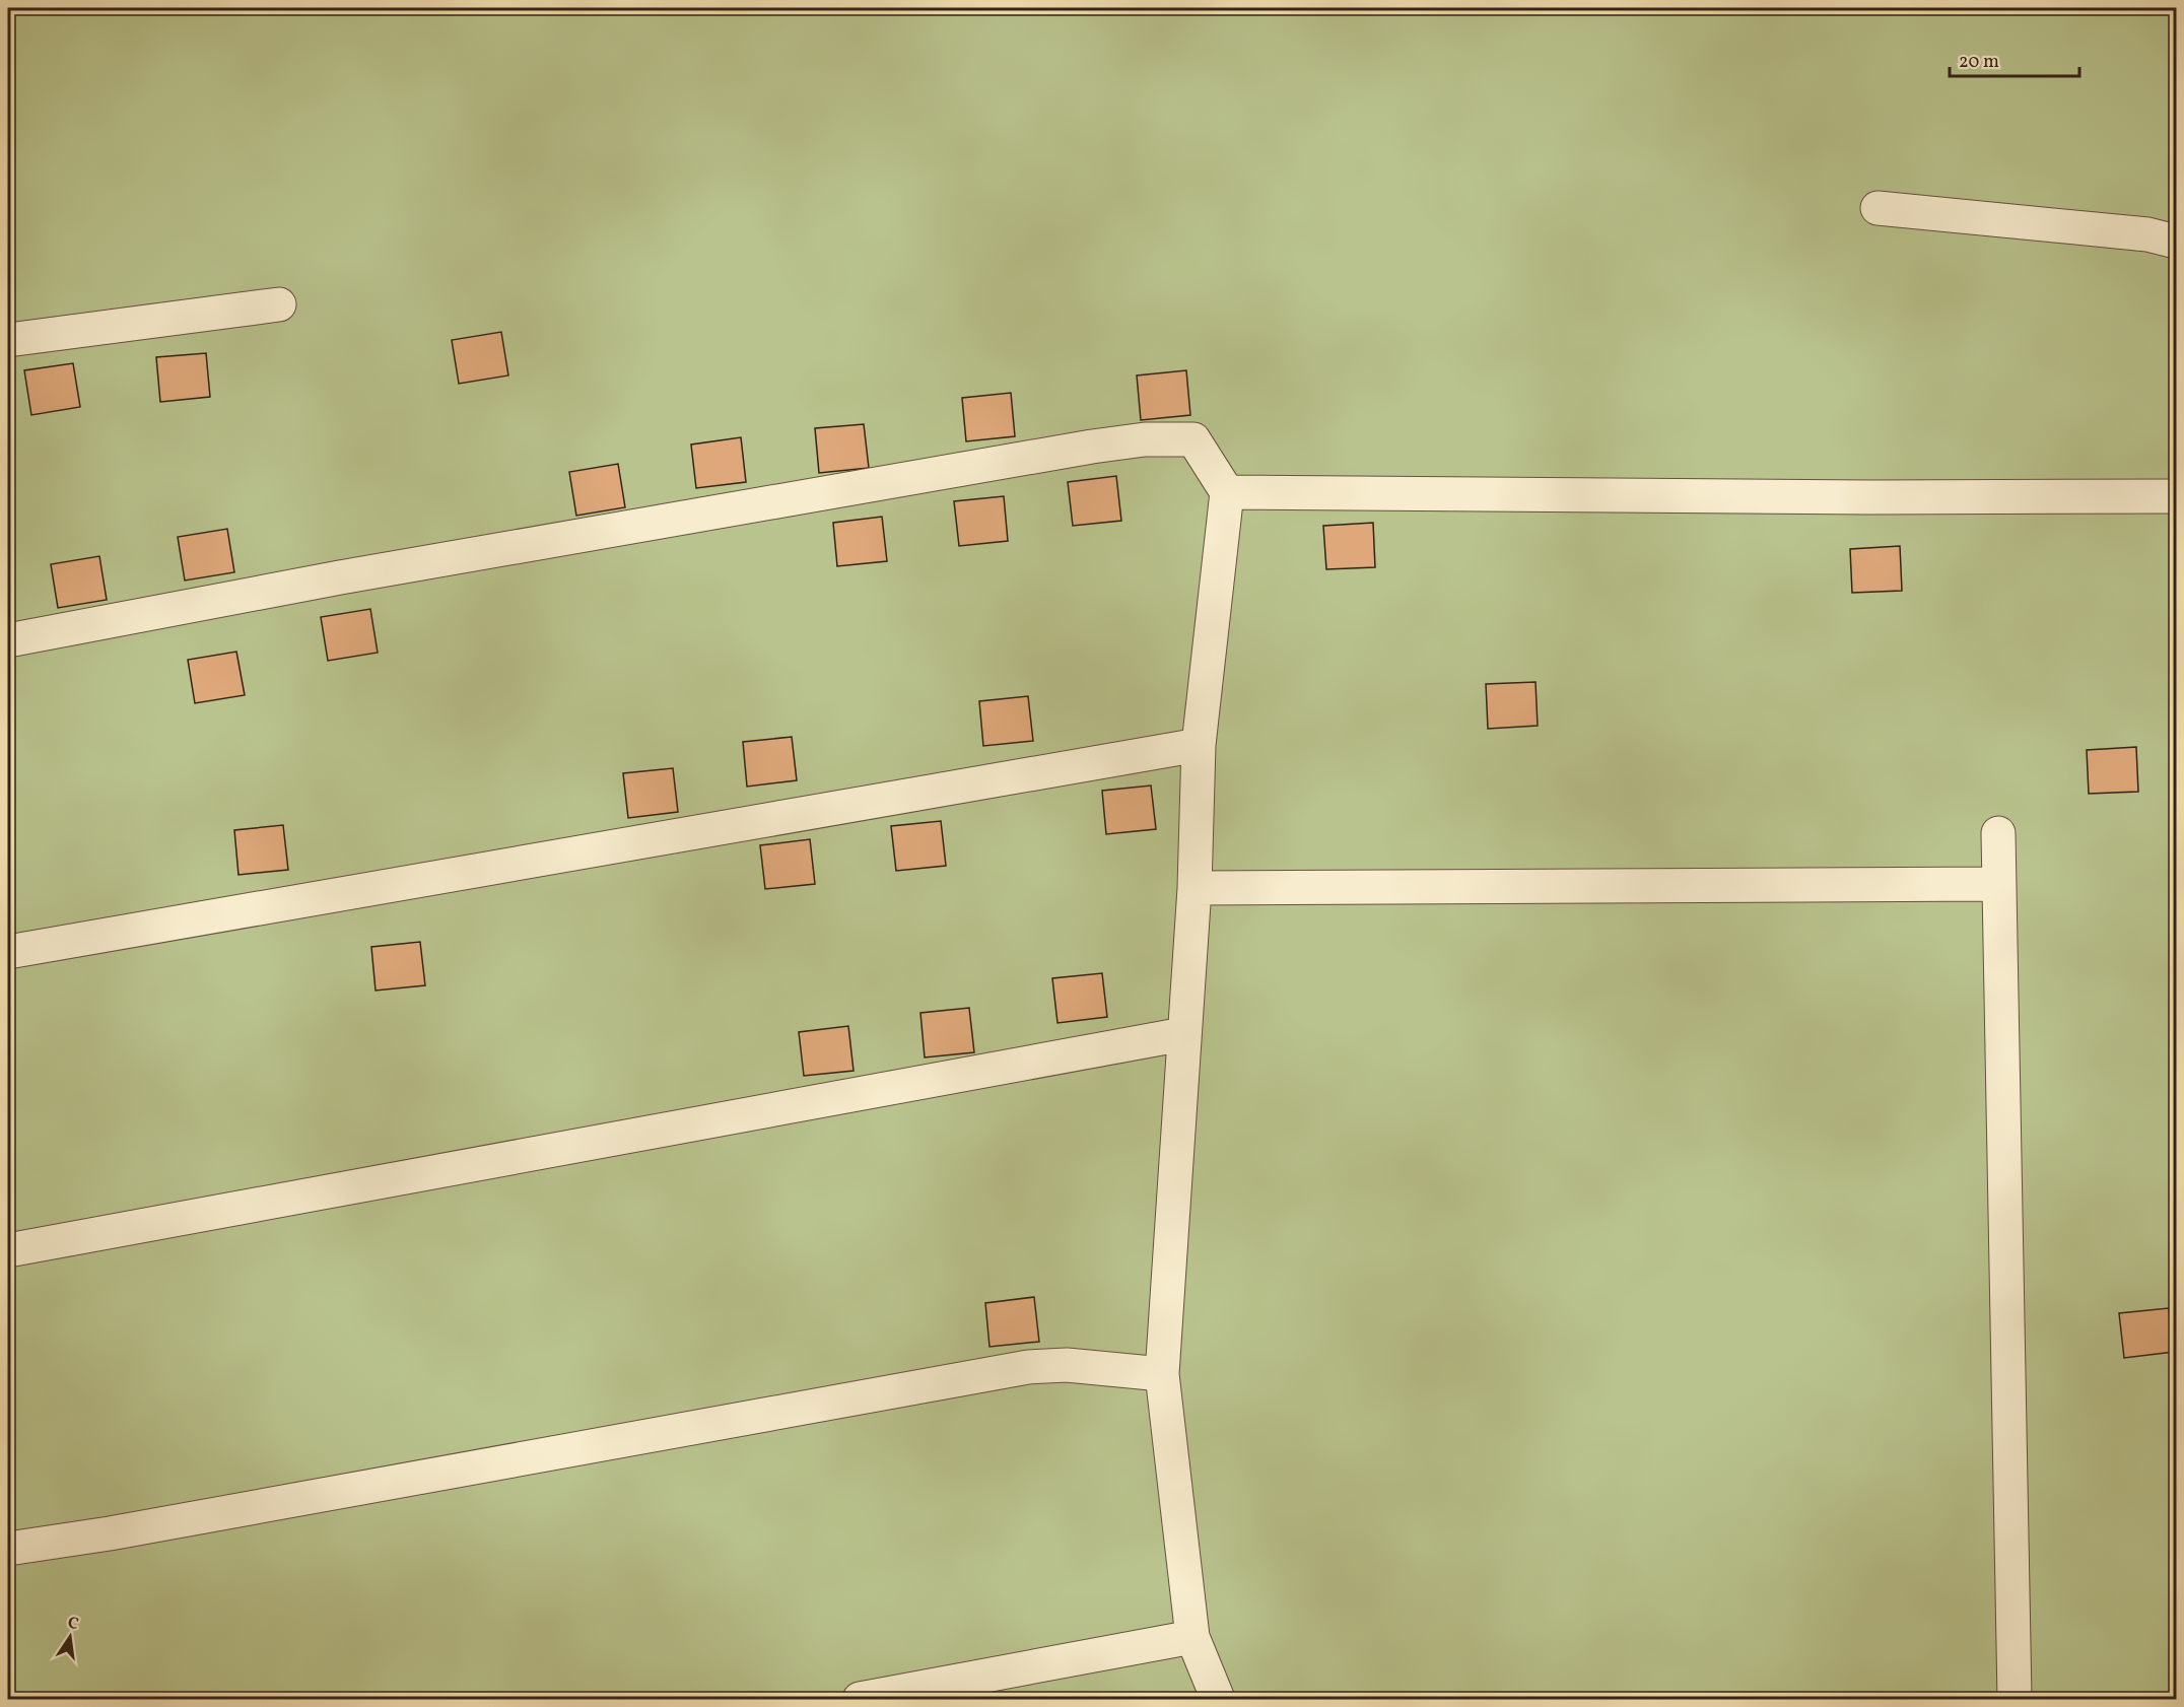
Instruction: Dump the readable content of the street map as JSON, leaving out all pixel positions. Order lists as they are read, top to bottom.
{
  "scale_bar": "20 m",
  "north": "top"
}
